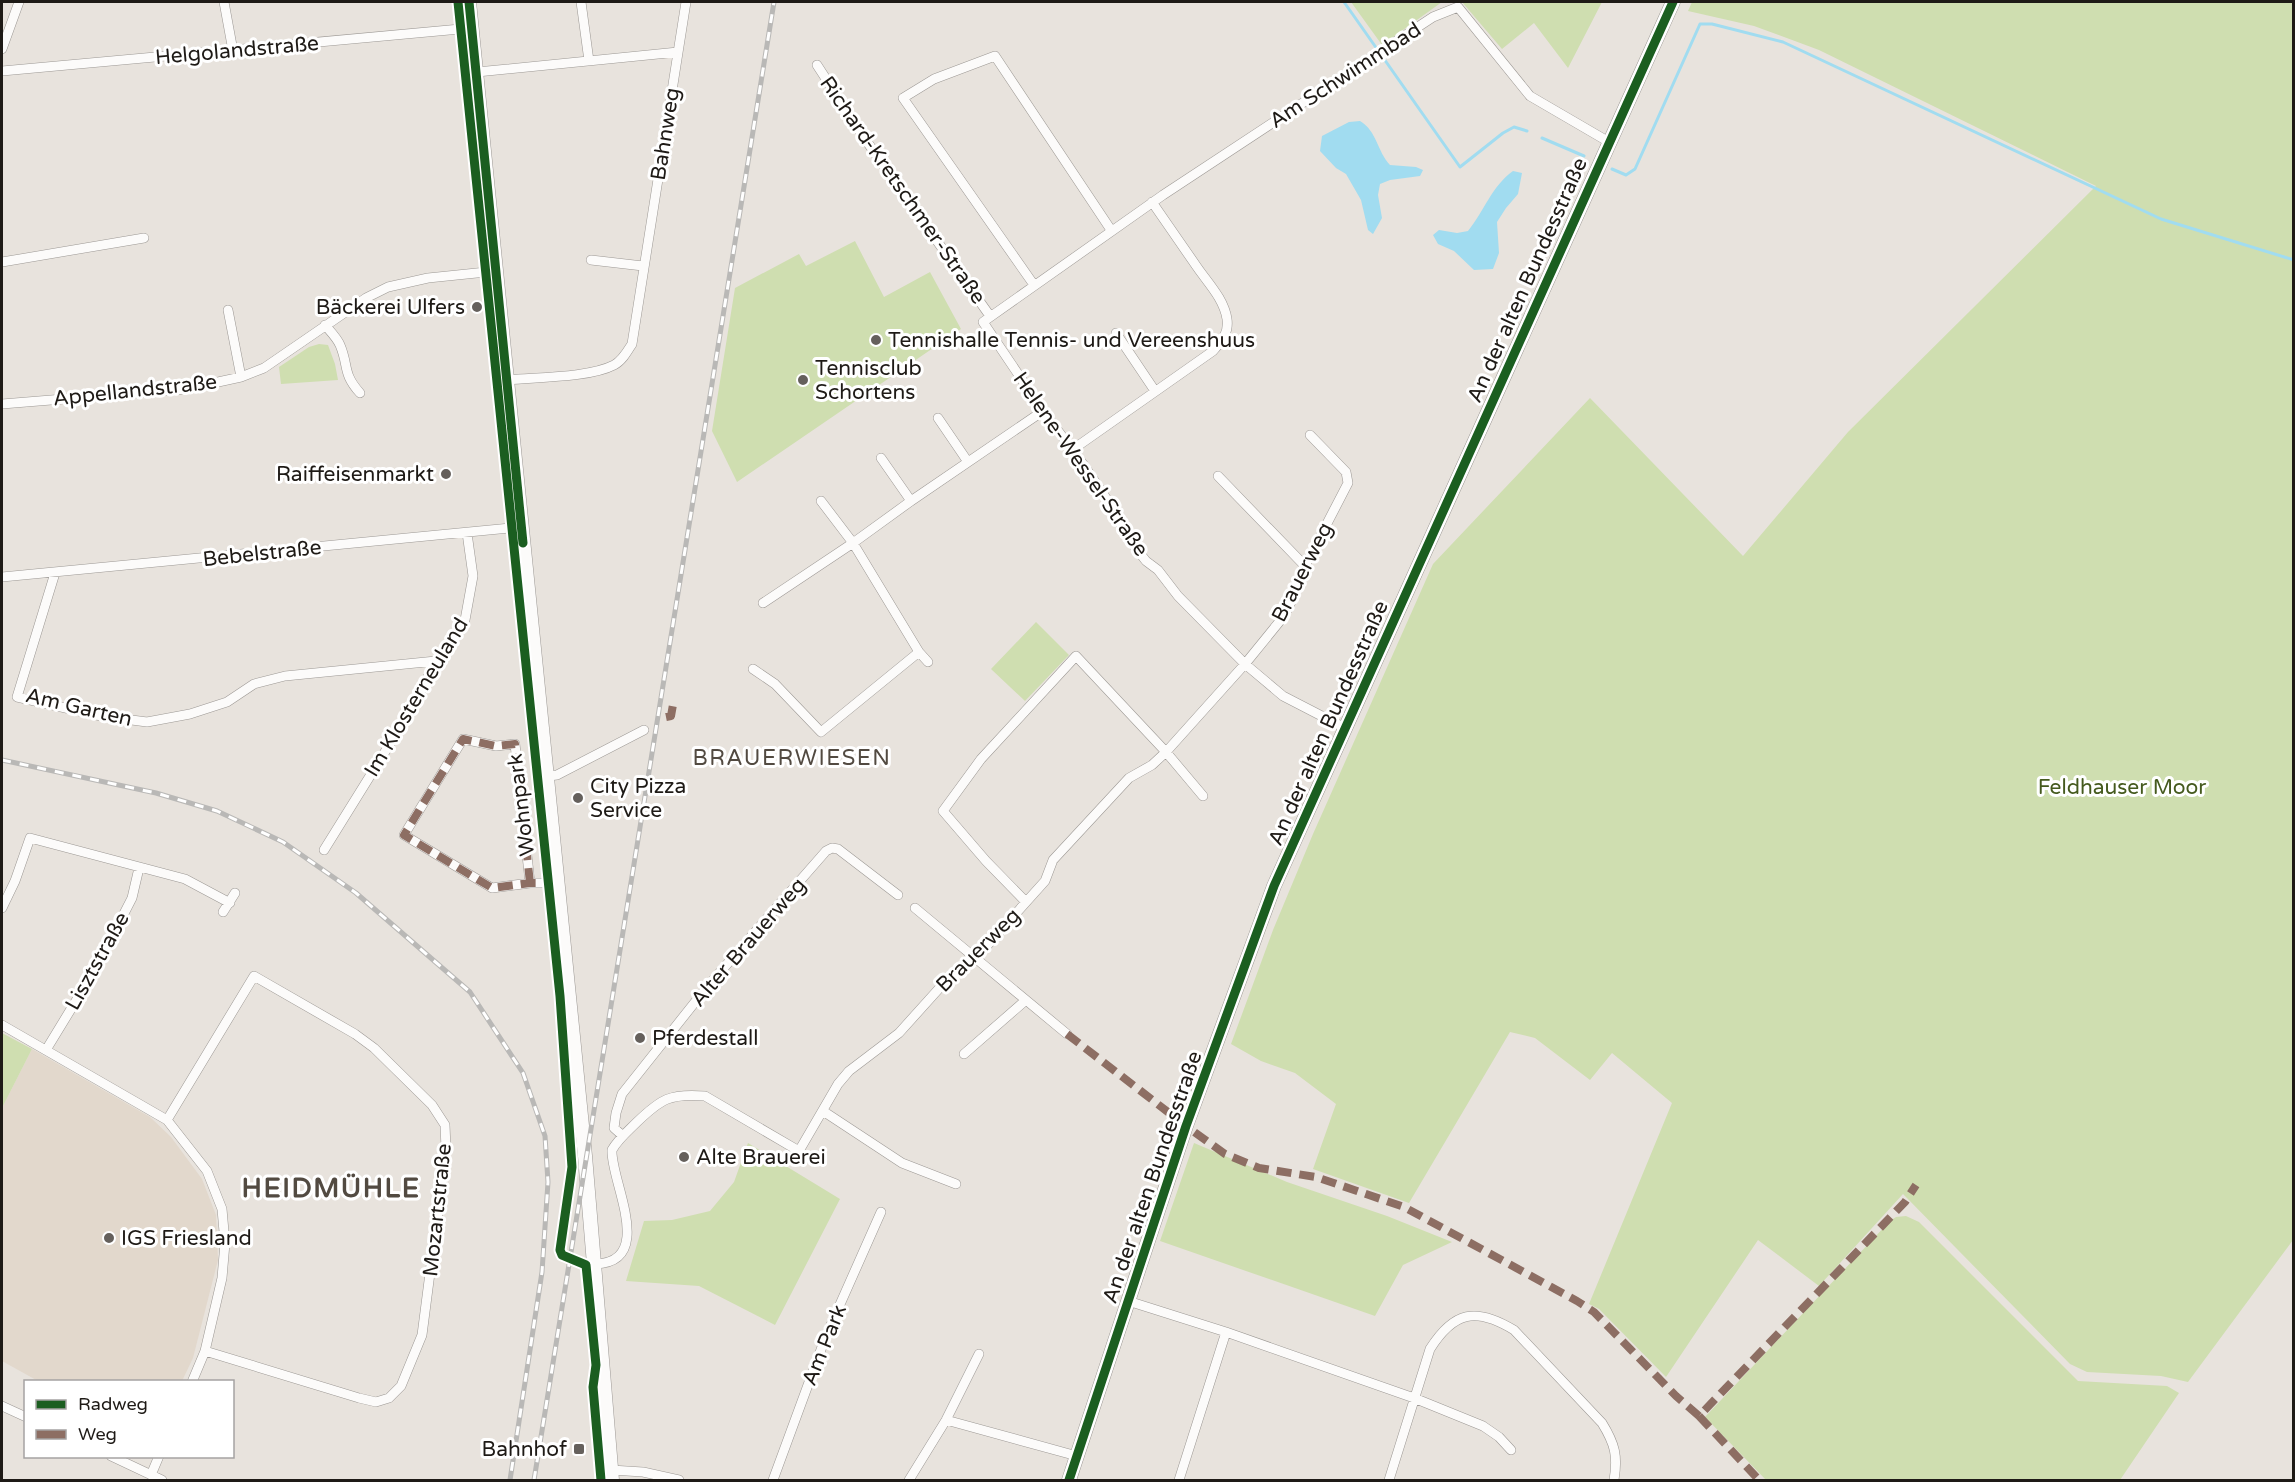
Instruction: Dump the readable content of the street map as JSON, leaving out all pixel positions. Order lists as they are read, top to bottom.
{
  "streets": {
    "street": [
      "Helgolandstraße",
      "Am Schwimmbad",
      "Bahnweg",
      "Richard-Kretschmer-Straße",
      "An der alten Bundesstraße",
      "Appellandstraße",
      "Helene-Wessel-Straße",
      "Bebelstraße",
      "Brauerweg",
      "Im Klosterneuland",
      "Am Garten",
      "Wohnpark",
      "Alter Brauerweg",
      "Lisztstraße",
      "Mozartstraße",
      "Am Park"
    ]
  },
  "crossings": [
    ["Am Schwimmbad", "An der alten Bundesstraße"],
    ["Richard-Kretschmer-Straße", "Helene-Wessel-Straße"],
    ["An der alten Bundesstraße", "Helene-Wessel-Straße"],
    ["Helene-Wessel-Straße", "Brauerweg"],
    ["Bebelstraße", "Im Klosterneuland"],
    ["Bebelstraße", "Am Garten"],
    ["Brauerweg", "Alter Brauerweg"],
    ["Im Klosterneuland", "Am Garten"]
  ],
  "districts": ["BRAUERWIESEN", "HEIDMÜHLE"],
  "parks": ["Feldhauser Moor"],
  "places": {
    "other": [
      "Bäckerei Ulfers",
      "Tennishalle Tennis- und Vereenshuus",
      "Tennisclub Schortens",
      "Raiffeisenmarkt",
      "City Pizza Service",
      "Pferdestall",
      "Alte Brauerei",
      "IGS Friesland"
    ],
    "transit": ["Bahnhof"]
  },
  "legend": ["Radweg", "Weg"]
}
